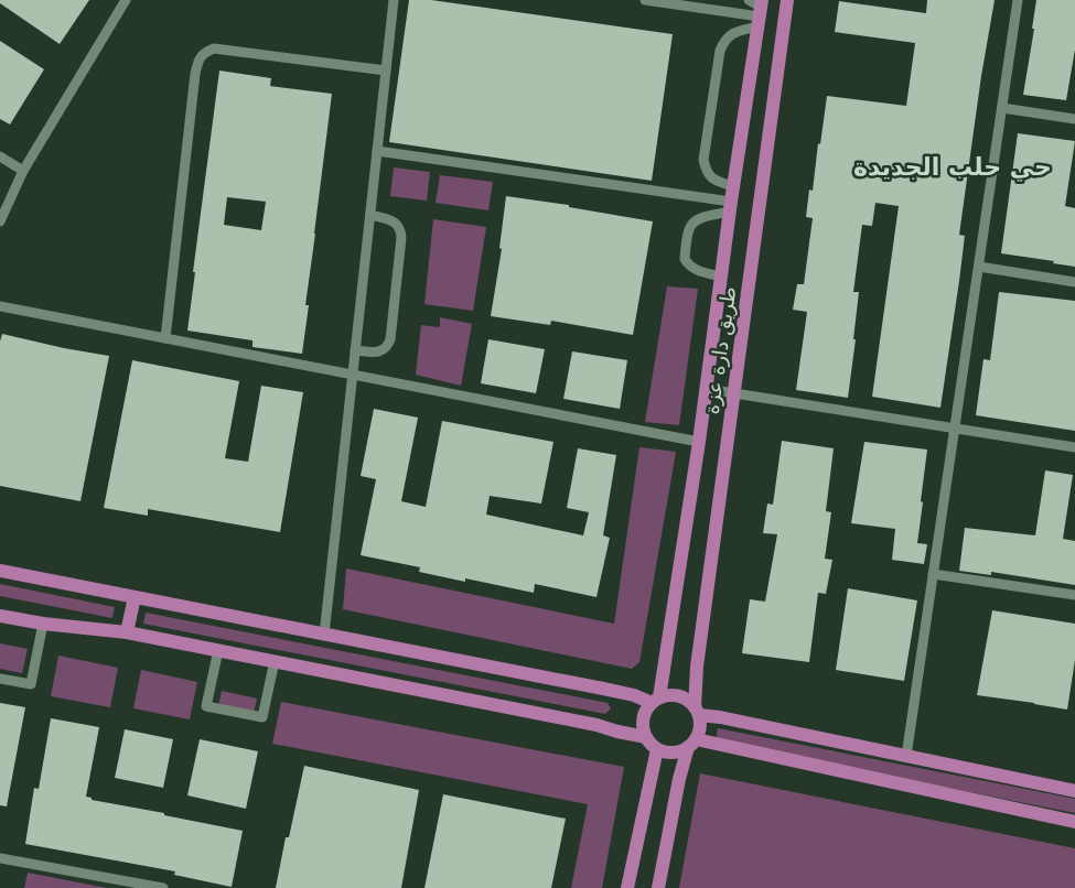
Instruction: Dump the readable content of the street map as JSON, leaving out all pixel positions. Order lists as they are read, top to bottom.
{
  "streets": {
    "main road": ["طريق دارة عزة"]
  },
  "districts": ["حي حلب الجديدة"]
}
